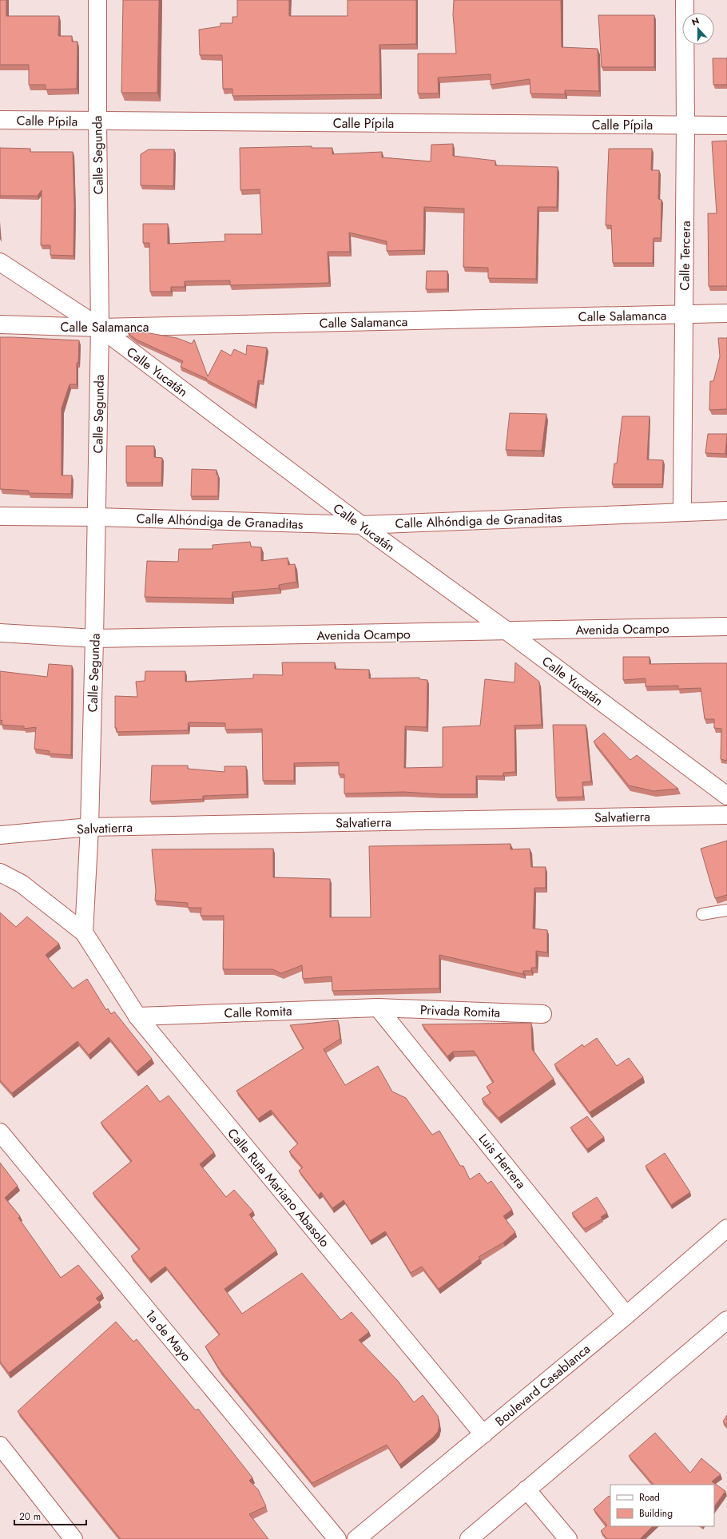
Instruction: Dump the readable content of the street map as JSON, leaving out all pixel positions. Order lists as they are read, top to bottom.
{
  "streets": {
    "street": [
      "Calle Pípila",
      "Calle Segunda",
      "Calle Tercera",
      "Calle Salamanca",
      "Calle Yucatán",
      "Calle Alhóndiga de Granaditas",
      "Avenida Ocampo",
      "Salvatierra",
      "Privada Romita",
      "Calle Romita",
      "Luis Herrera",
      "Calle Ruta Mariano Abasolo",
      "1a de Mayo",
      "Boulevard Casablanca"
    ]
  },
  "crossings": [
    ["Calle Pípila", "Calle Segunda"],
    ["Calle Pípila", "Calle Tercera"],
    ["Calle Segunda", "Calle Salamanca"],
    ["Calle Segunda", "Calle Yucatán"],
    ["Calle Segunda", "Calle Alhóndiga de Granaditas"],
    ["Calle Segunda", "Avenida Ocampo"],
    ["Calle Segunda", "Salvatierra"],
    ["Calle Tercera", "Calle Salamanca"],
    ["Calle Tercera", "Calle Alhóndiga de Granaditas"],
    ["Calle Salamanca", "Calle Yucatán"],
    ["Calle Yucatán", "Calle Alhóndiga de Granaditas"],
    ["Calle Yucatán", "Avenida Ocampo"],
    ["Privada Romita", "Calle Romita"],
    ["Privada Romita", "Luis Herrera"],
    ["Calle Romita", "Luis Herrera"],
    ["Calle Romita", "Calle Ruta Mariano Abasolo"],
    ["Luis Herrera", "Boulevard Casablanca"],
    ["Calle Ruta Mariano Abasolo", "Boulevard Casablanca"]
  ],
  "legend": ["Road", "Building"],
  "scale_bar": "20 m",
  "north": "top"
}
